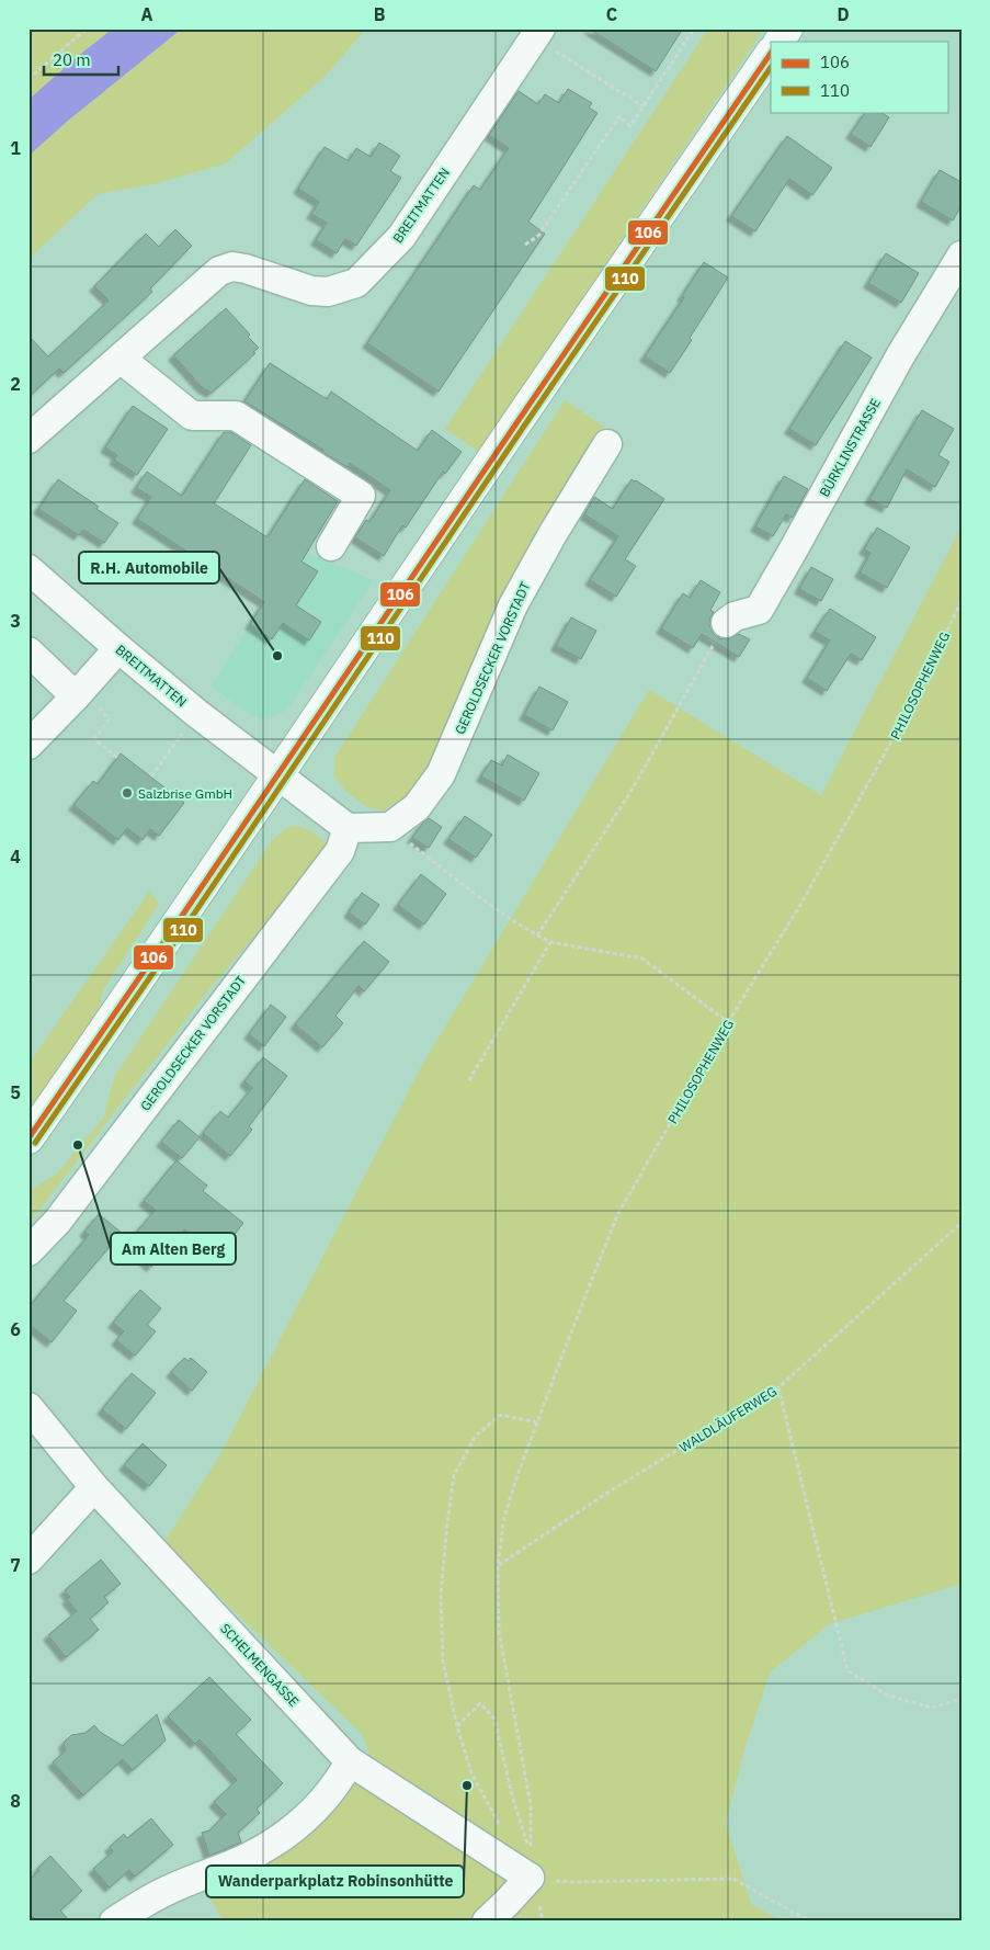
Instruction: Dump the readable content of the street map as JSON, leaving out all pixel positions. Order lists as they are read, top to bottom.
{
  "streets": {
    "street": [
      "BREITMATTEN",
      "BÜRKLINSTRASSE",
      "GEROLDSECKER VORSTADT",
      "SCHELMENGASSE"
    ],
    "path": ["PHILOSOPHENWEG", "WALDLÄUFERWEG"]
  },
  "crossings": [
    ["PHILOSOPHENWEG", "WALDLÄUFERWEG"],
    ["PHILOSOPHENWEG", "SCHELMENGASSE"]
  ],
  "places": [
    "R.H. Automobile",
    "Salzbrise GmbH",
    "Am Alten Berg",
    "Wanderparkplatz Robinsonhütte"
  ],
  "lines": ["transit line 106", "transit line 110"],
  "legend": ["106", "110"],
  "scale_bar": "20 m",
  "grid": {
    "columns": [
      "A",
      "B",
      "C",
      "D"
    ],
    "rows": [
      "1",
      "2",
      "3",
      "4",
      "5",
      "6",
      "7",
      "8"
    ]
  }
}
